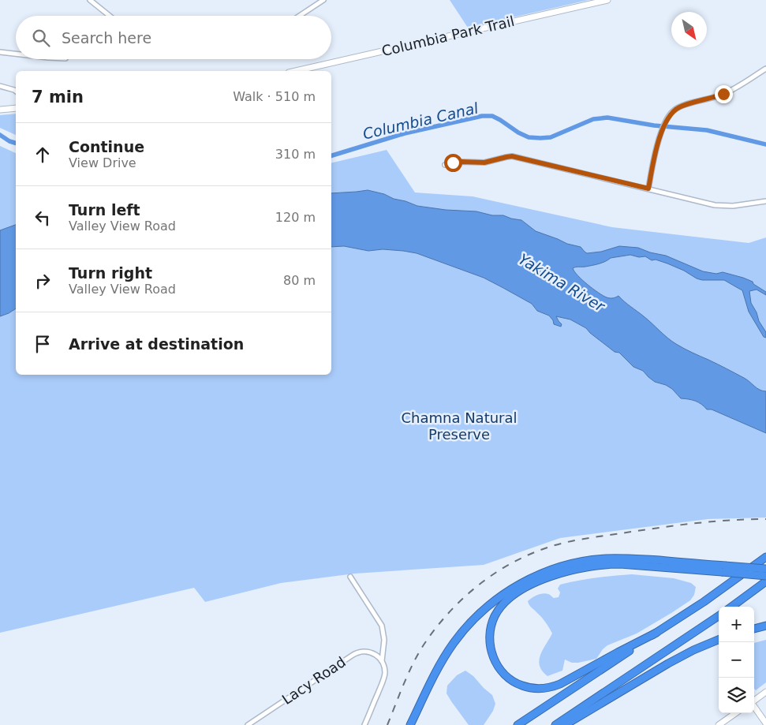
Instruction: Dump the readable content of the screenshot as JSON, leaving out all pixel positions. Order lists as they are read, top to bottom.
{
  "streets": {
    "main road": ["Columbia Park Trail"],
    "street": ["Lacy Road"]
  },
  "water": ["Columbia Canal", "Yakima River"],
  "parks": ["Chamna Natural Preserve"],
  "north": "bottom right",
  "page": {
    "search": "Search here",
    "heading": ["7 min", "Walk · 510 m"],
    "list": [
      ["Continue", "View Drive", "310 m"],
      ["Turn left", "Valley View Road", "120 m"],
      ["Turn right", "Valley View Road", "80 m"],
      "Arrive at destination"
    ],
    "map_buttons": ["+", "−"]
  }
}
